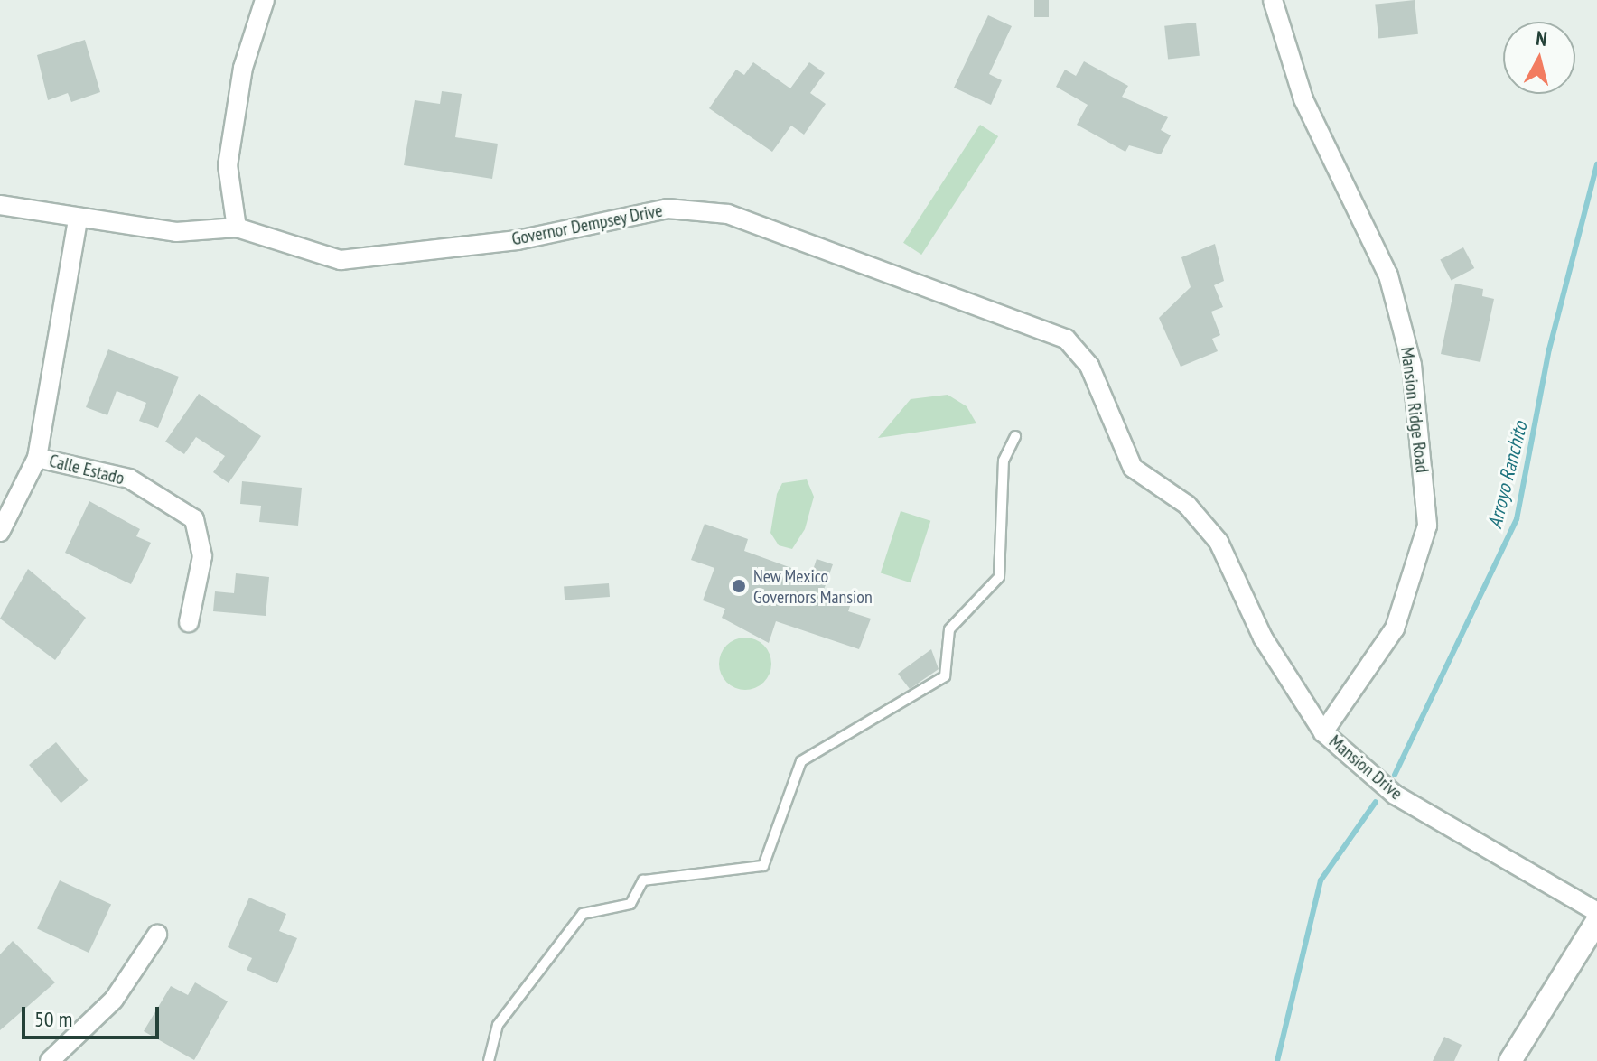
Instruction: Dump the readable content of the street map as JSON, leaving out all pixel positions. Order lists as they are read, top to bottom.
{
  "streets": {
    "street": [
      "Governor Dempsey Drive",
      "Mansion Ridge Road",
      "Calle Estado",
      "Mansion Drive"
    ]
  },
  "crossings": [
    ["Governor Dempsey Drive", "Mansion Drive"],
    ["Mansion Ridge Road", "Mansion Drive"]
  ],
  "water": ["Arroyo Ranchito"],
  "places": ["New Mexico Governors Mansion"],
  "scale_bar": "50 m",
  "north": "top"
}
